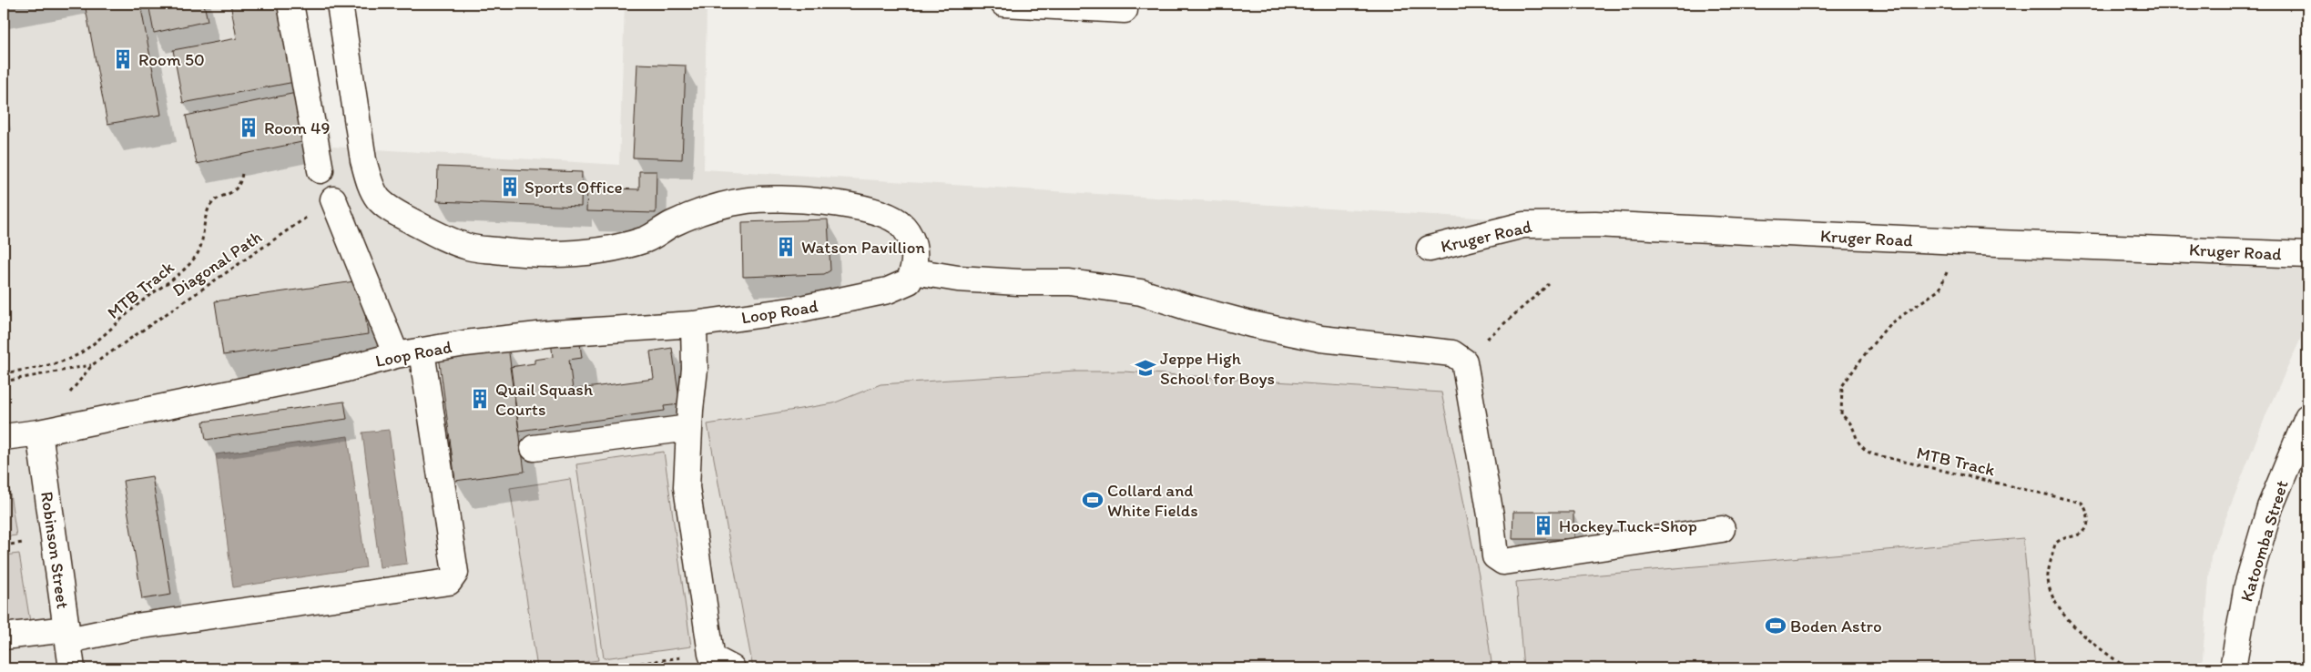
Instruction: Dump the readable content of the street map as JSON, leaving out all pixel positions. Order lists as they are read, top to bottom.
{
  "streets": {
    "street": [
      "Kruger Road",
      "Loop Road",
      "Katoomba Street",
      "Robinson Street"
    ],
    "path": ["Diagonal Path", "MTB Track"]
  },
  "crossings": [
    ["Kruger Road", "MTB Track"],
    ["Loop Road", "Robinson Street"]
  ],
  "places": {
    "building": [
      "Room 50",
      "Room 49",
      "Sports Office",
      "Watson Pavillion",
      "Quail Squash Courts",
      "Hockey Tuck-Shop"
    ],
    "school or university": ["Jeppe High School for Boys"],
    "sports": ["Collard and White Fields", "Boden Astro"]
  }
}
